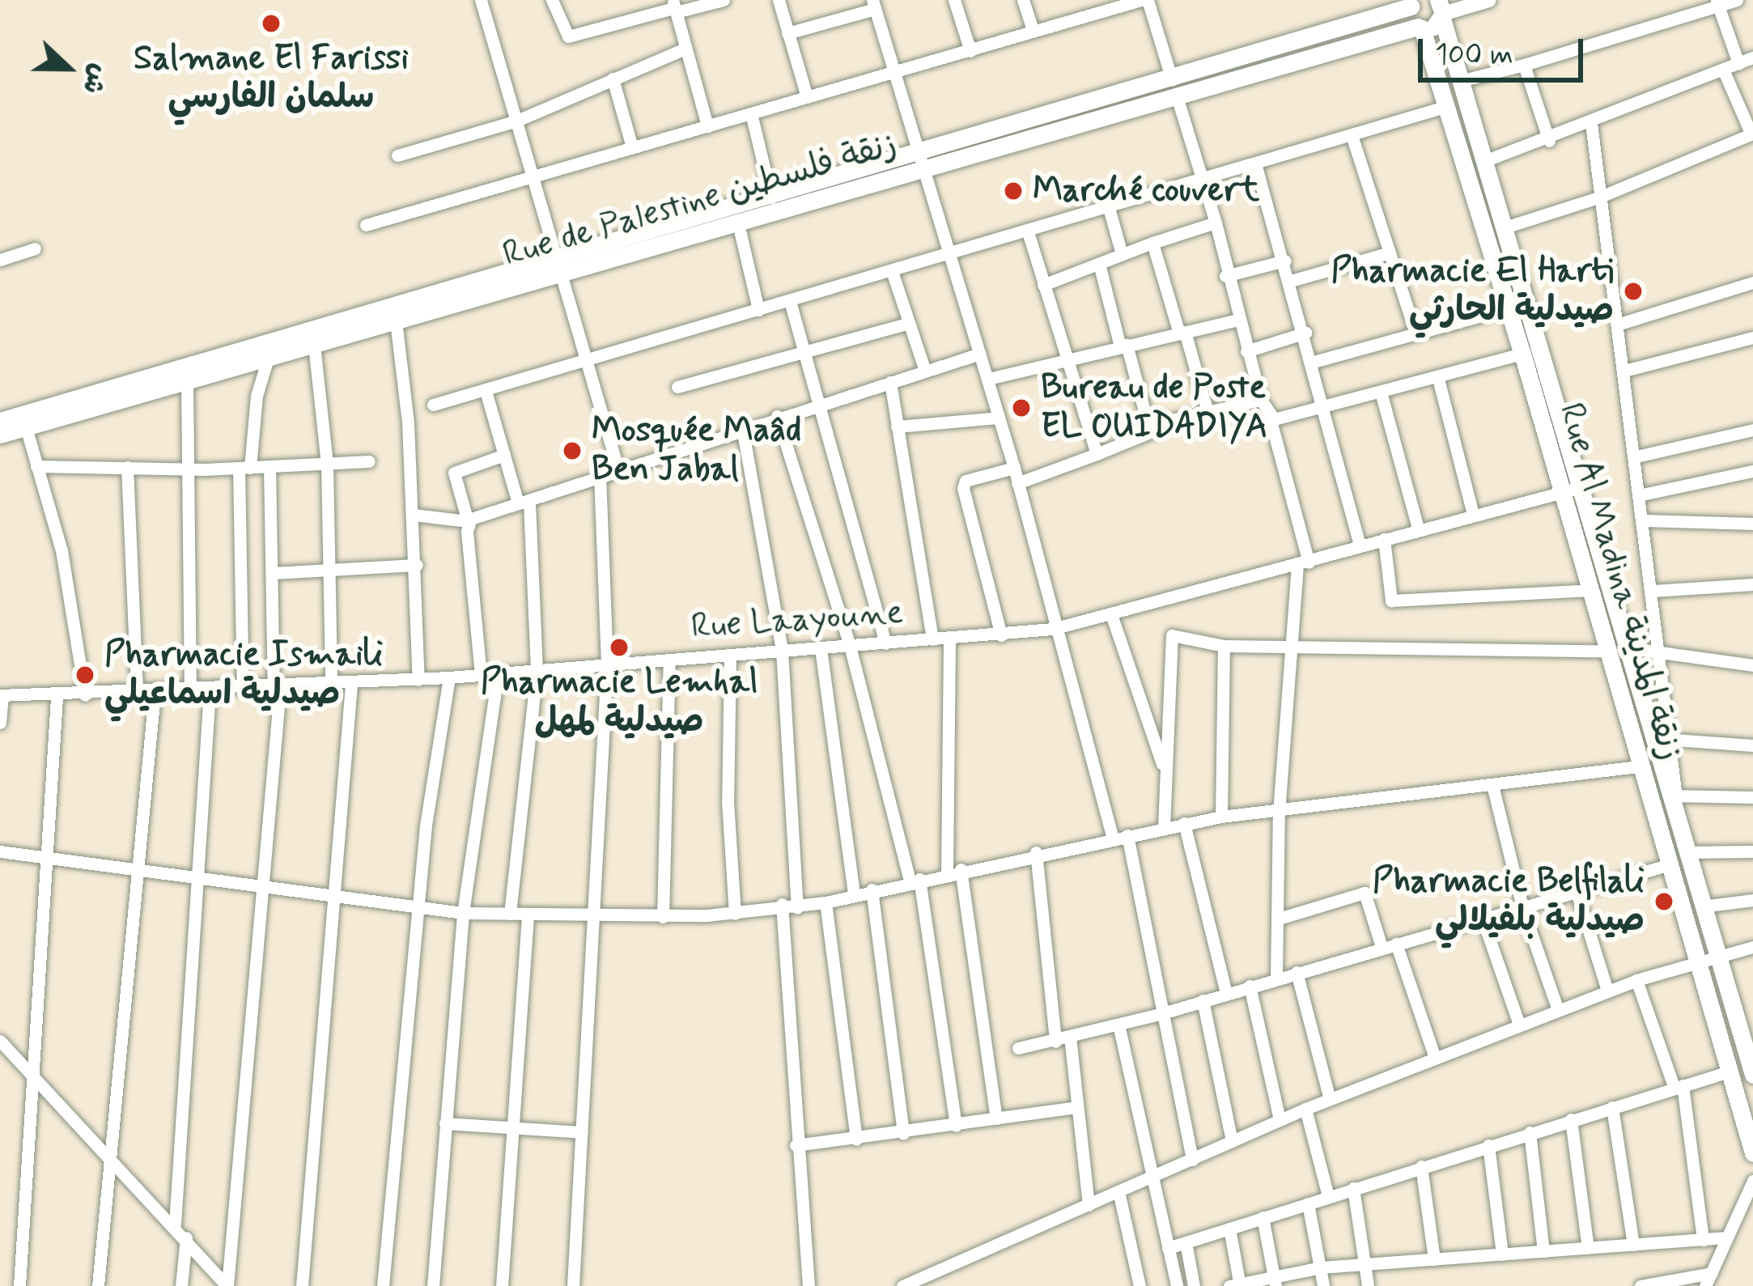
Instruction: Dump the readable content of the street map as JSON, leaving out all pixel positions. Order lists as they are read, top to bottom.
{
  "streets": {
    "main road": ["Rue de Palestine زنقة فلسطين", "Rue Al Madina زنقة المدينة"],
    "street": ["Rue Laayoune"]
  },
  "crossings": [
    ["Rue de Palestine زنقة فلسطين", "Rue Al Madina زنقة المدينة"],
    ["Rue Al Madina زنقة المدينة", "Rue Laayoune"]
  ],
  "places": [
    "Salmane El Farissi سلمان الفارسي",
    "Marché couvert",
    "Pharmacie El Harti صيدلية الحارثي",
    "Bureau de Poste EL OUIDADIYA",
    "Mosquée Maâd Ben Jabal",
    "Pharmacie Lemhal صيدلية لمهل",
    "Pharmacie Ismaili صيدلية اسماعيلي",
    "Pharmacie Belfilali صيدلية بلفيلالي"
  ],
  "scale_bar": "100 m",
  "north": "right"
}
